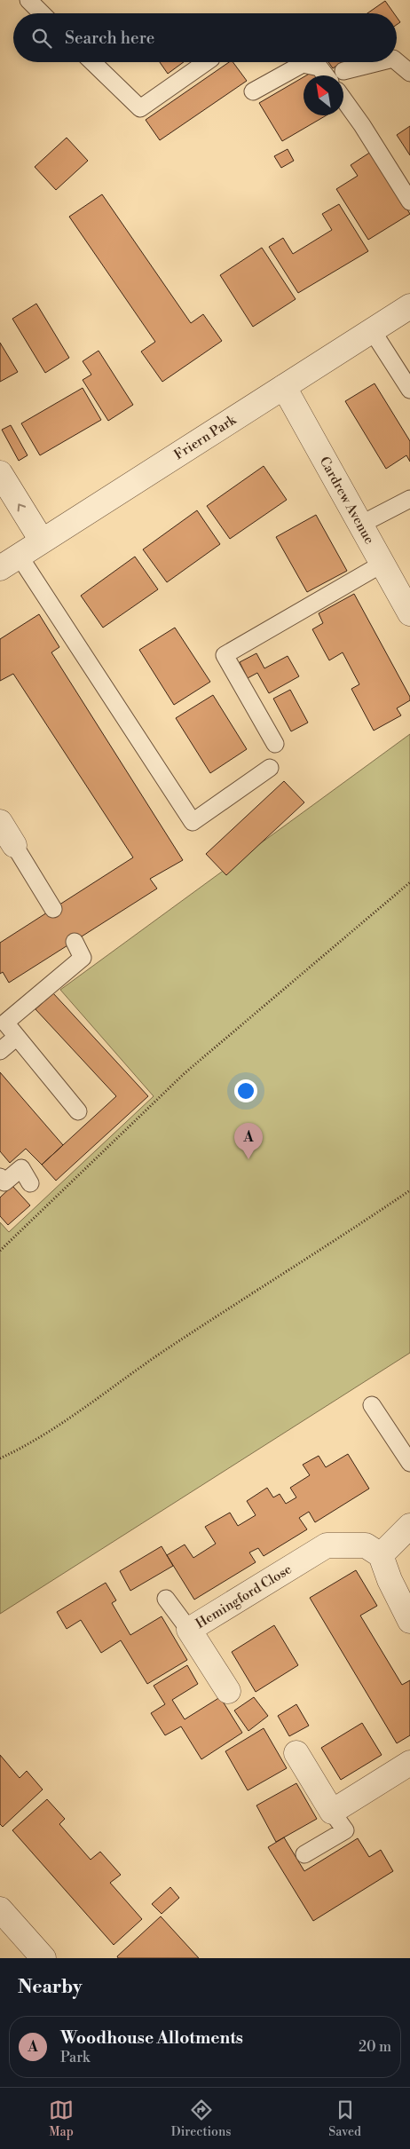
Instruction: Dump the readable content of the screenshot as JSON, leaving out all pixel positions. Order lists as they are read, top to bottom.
{
  "streets": {
    "street": ["Friern Park", "Cardrew Avenue", "Hemingford Close"]
  },
  "crossings": [
    ["Friern Park", "Cardrew Avenue"]
  ],
  "north": "top left",
  "page": {
    "search": "Search here",
    "pins": "A",
    "heading": "Nearby",
    "list": [
      {
        "mark": "A",
        "name": "Woodhouse Allotments",
        "note": "Park",
        "value": "20 m"
      }
    ],
    "nav": ["Map", "Directions", "Saved"]
  }
}
